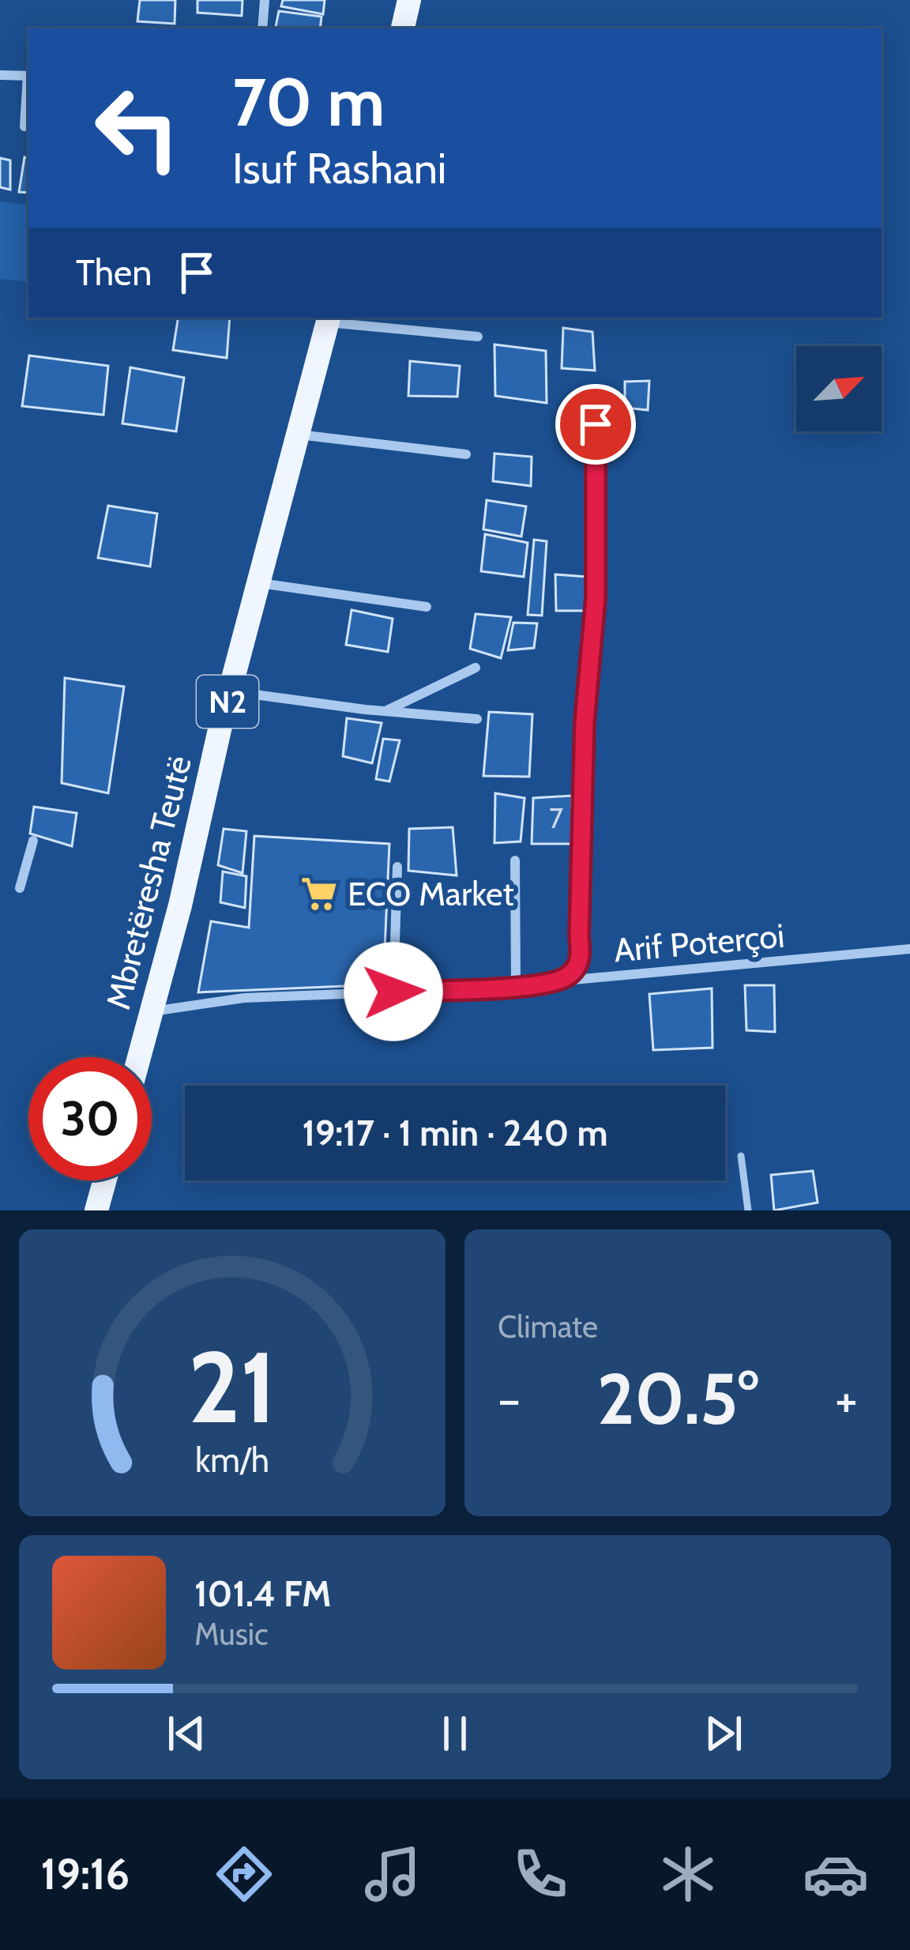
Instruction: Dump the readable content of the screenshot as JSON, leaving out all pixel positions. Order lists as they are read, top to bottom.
{
  "streets": {
    "main road": ["N2", "Mbretëresha Teutë"],
    "street": ["Arif Poterçoi"]
  },
  "crossings": [
    ["Mbretëresha Teutë", "Arif Poterçoi"]
  ],
  "places": {
    "supermarket": ["ECO Market"]
  },
  "house_numbers": ["7"],
  "north": "top right",
  "page": {
    "turn": ["70 m", "Isuf Rashani"],
    "then": "Then",
    "limit": "30",
    "trip": "19:17 · 1 min · 240 m",
    "tile": "Climate",
    "heat": ["−", "20.5°", "+"],
    "song": ["101.4 FM", "Music"],
    "tabs": "19:16",
    "gauge": ["21", "km/h"]
  }
}
